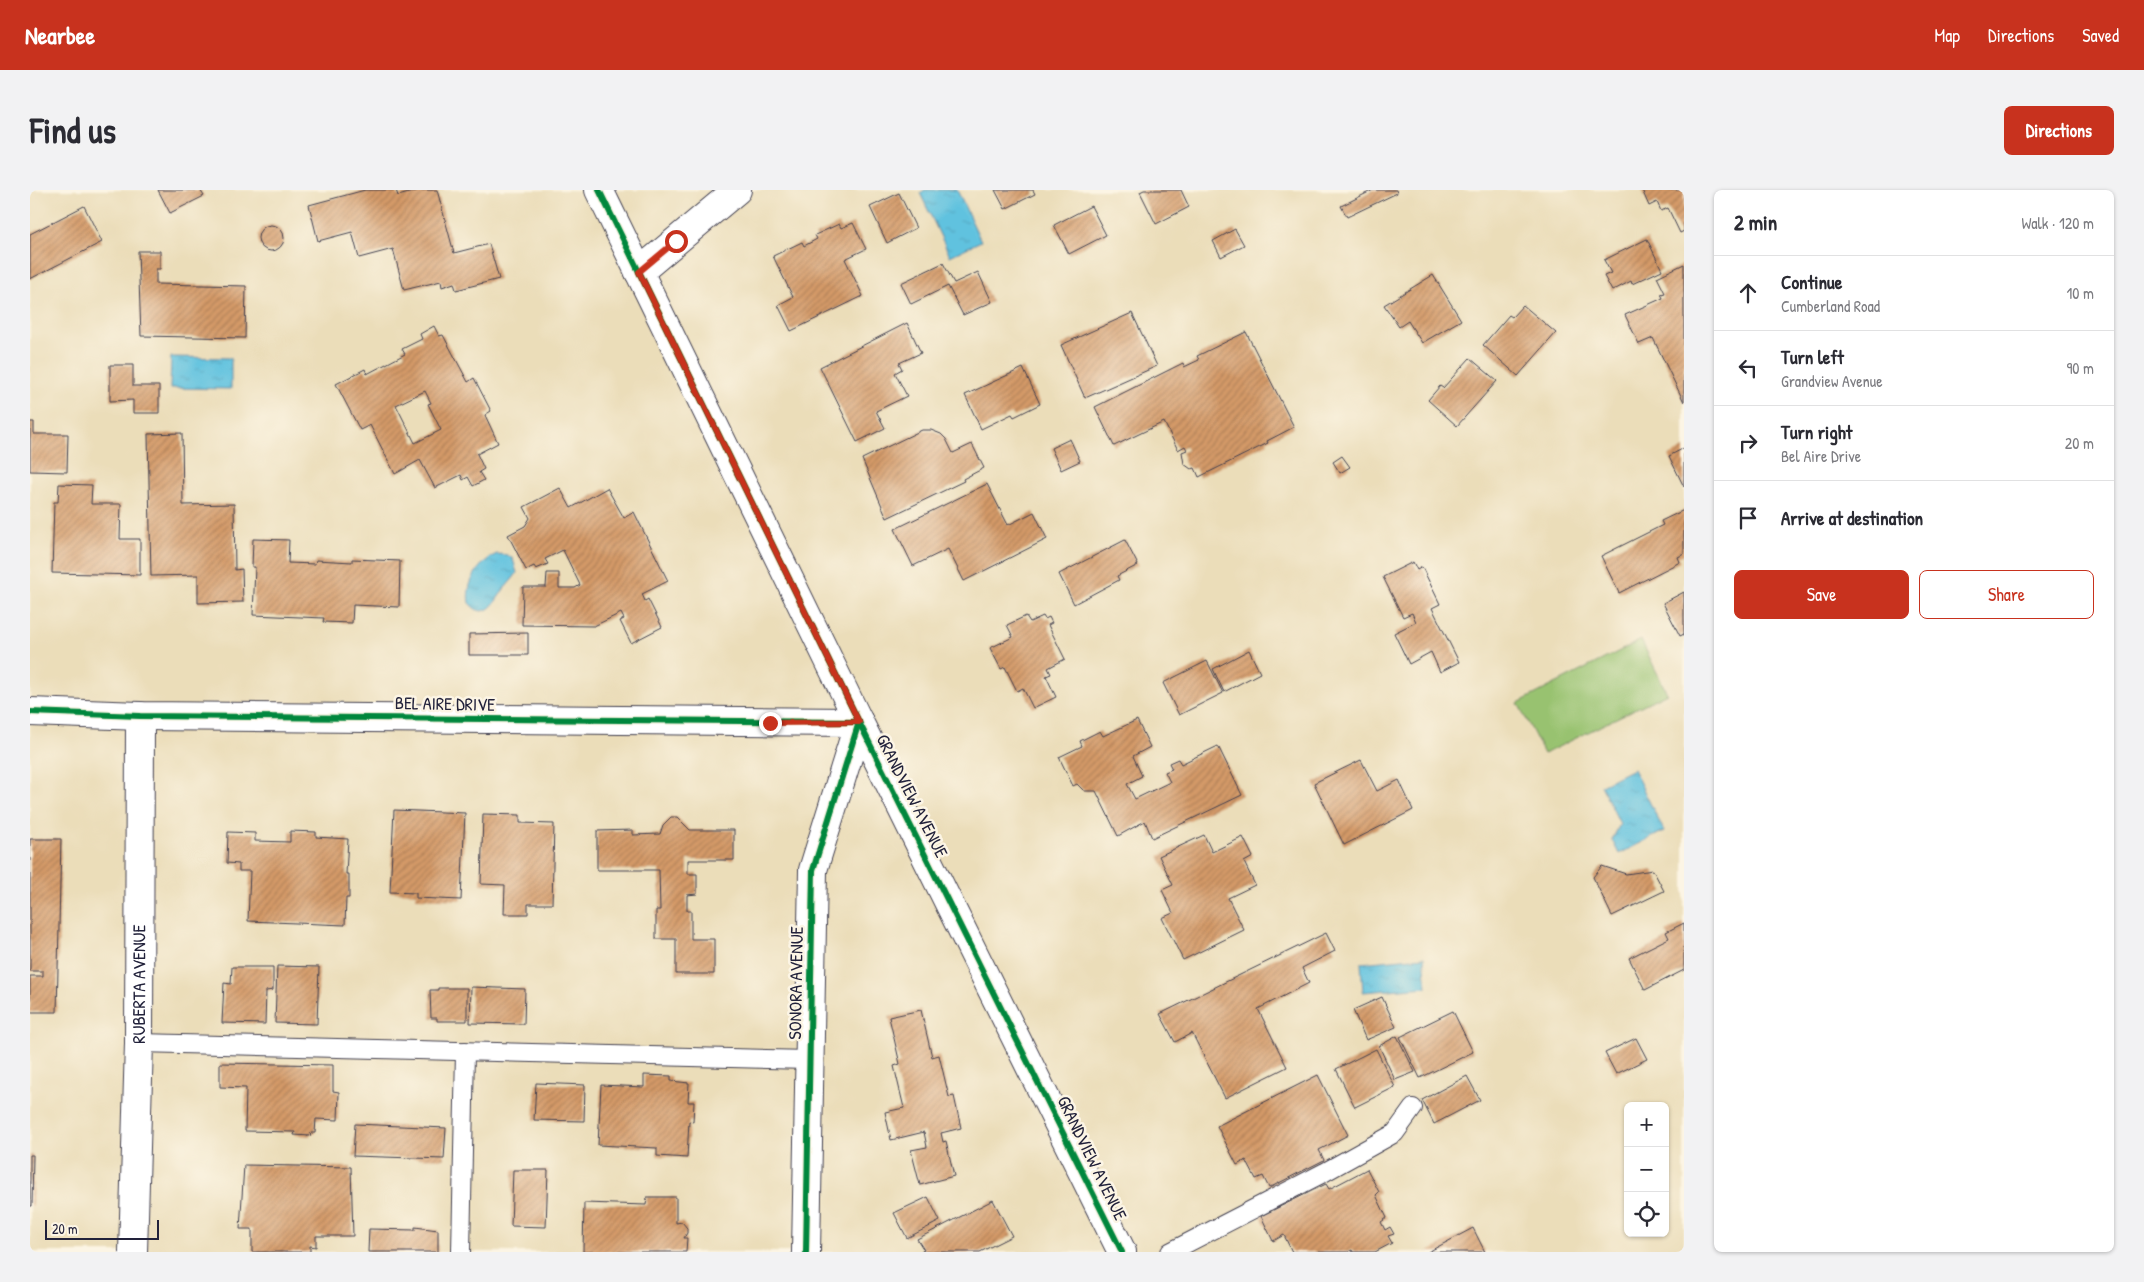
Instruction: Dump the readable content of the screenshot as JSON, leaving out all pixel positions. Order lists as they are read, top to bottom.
{
  "streets": {
    "street": [
      "BEL AIRE DRIVE",
      "GRANDVIEW AVENUE",
      "SONORA AVENUE",
      "RUBERTA AVENUE"
    ]
  },
  "crossings": [
    ["BEL AIRE DRIVE", "GRANDVIEW AVENUE"],
    ["BEL AIRE DRIVE", "SONORA AVENUE"],
    ["BEL AIRE DRIVE", "RUBERTA AVENUE"],
    ["GRANDVIEW AVENUE", "SONORA AVENUE"]
  ],
  "scale_bar": "20 m",
  "page": {
    "header": "Nearbee",
    "nav": ["Map", "Directions", "Saved"],
    "buttons": [
      "Directions",
      ["Save", "Share"]
    ],
    "title": "Find us",
    "heading": ["2 min", "Walk · 120 m"],
    "list": [
      ["Continue", "Cumberland Road", "10 m"],
      ["Turn left", "Grandview Avenue", "90 m"],
      ["Turn right", "Bel Aire Drive", "20 m"],
      "Arrive at destination"
    ],
    "map_buttons": ["+", "−"],
    "scale": "20 m"
  }
}
